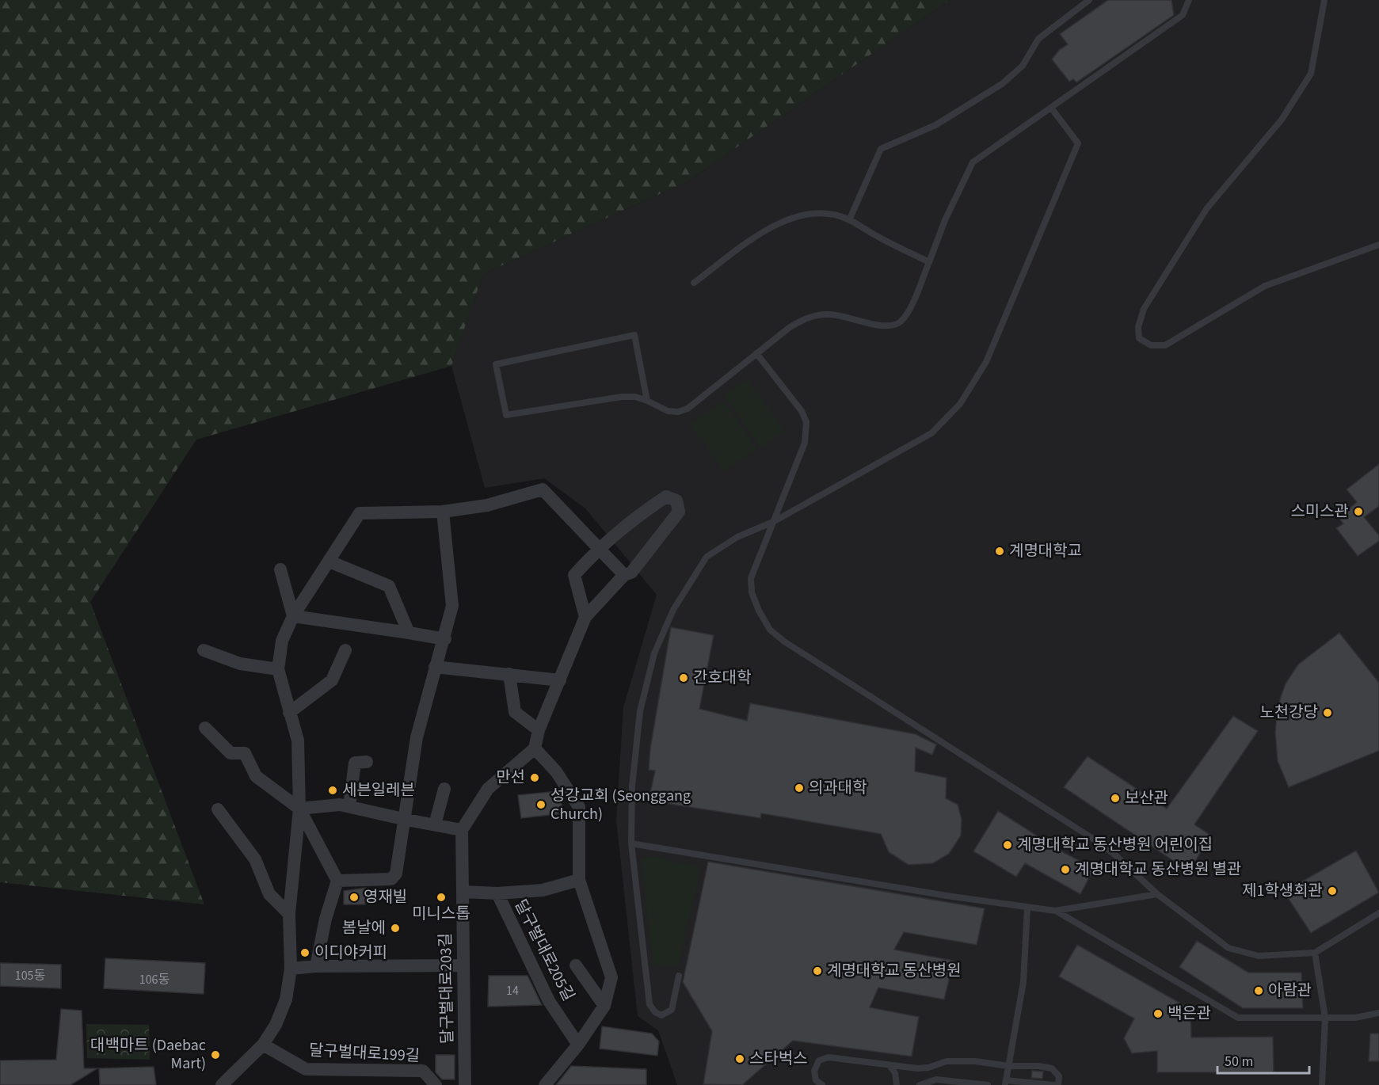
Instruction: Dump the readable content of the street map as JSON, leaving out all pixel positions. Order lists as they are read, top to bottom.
{
  "streets": {
    "street": ["달구벌대로205길", "달구벌대로203길", "달구벌대로199길"]
  },
  "places": [
    "스미스관",
    "계명대학교",
    "간호대학",
    "노천강당",
    "만선",
    "의과대학",
    "세븐일레븐",
    "보산관",
    "성강교회 (Seonggang Church)",
    "계명대학교 동산병원 어린이집",
    "계명대학교 동산병원 별관",
    "제1학생회관",
    "영재빌",
    "미니스톱",
    "봄날에",
    "이디야커피",
    "계명대학교 동산병원",
    "아람관",
    "백은관",
    "대백마트 (Daebac Mart)",
    "스타벅스"
  ],
  "house_numbers": ["105동", "106동", "14"],
  "scale_bar": "50 m"
}
